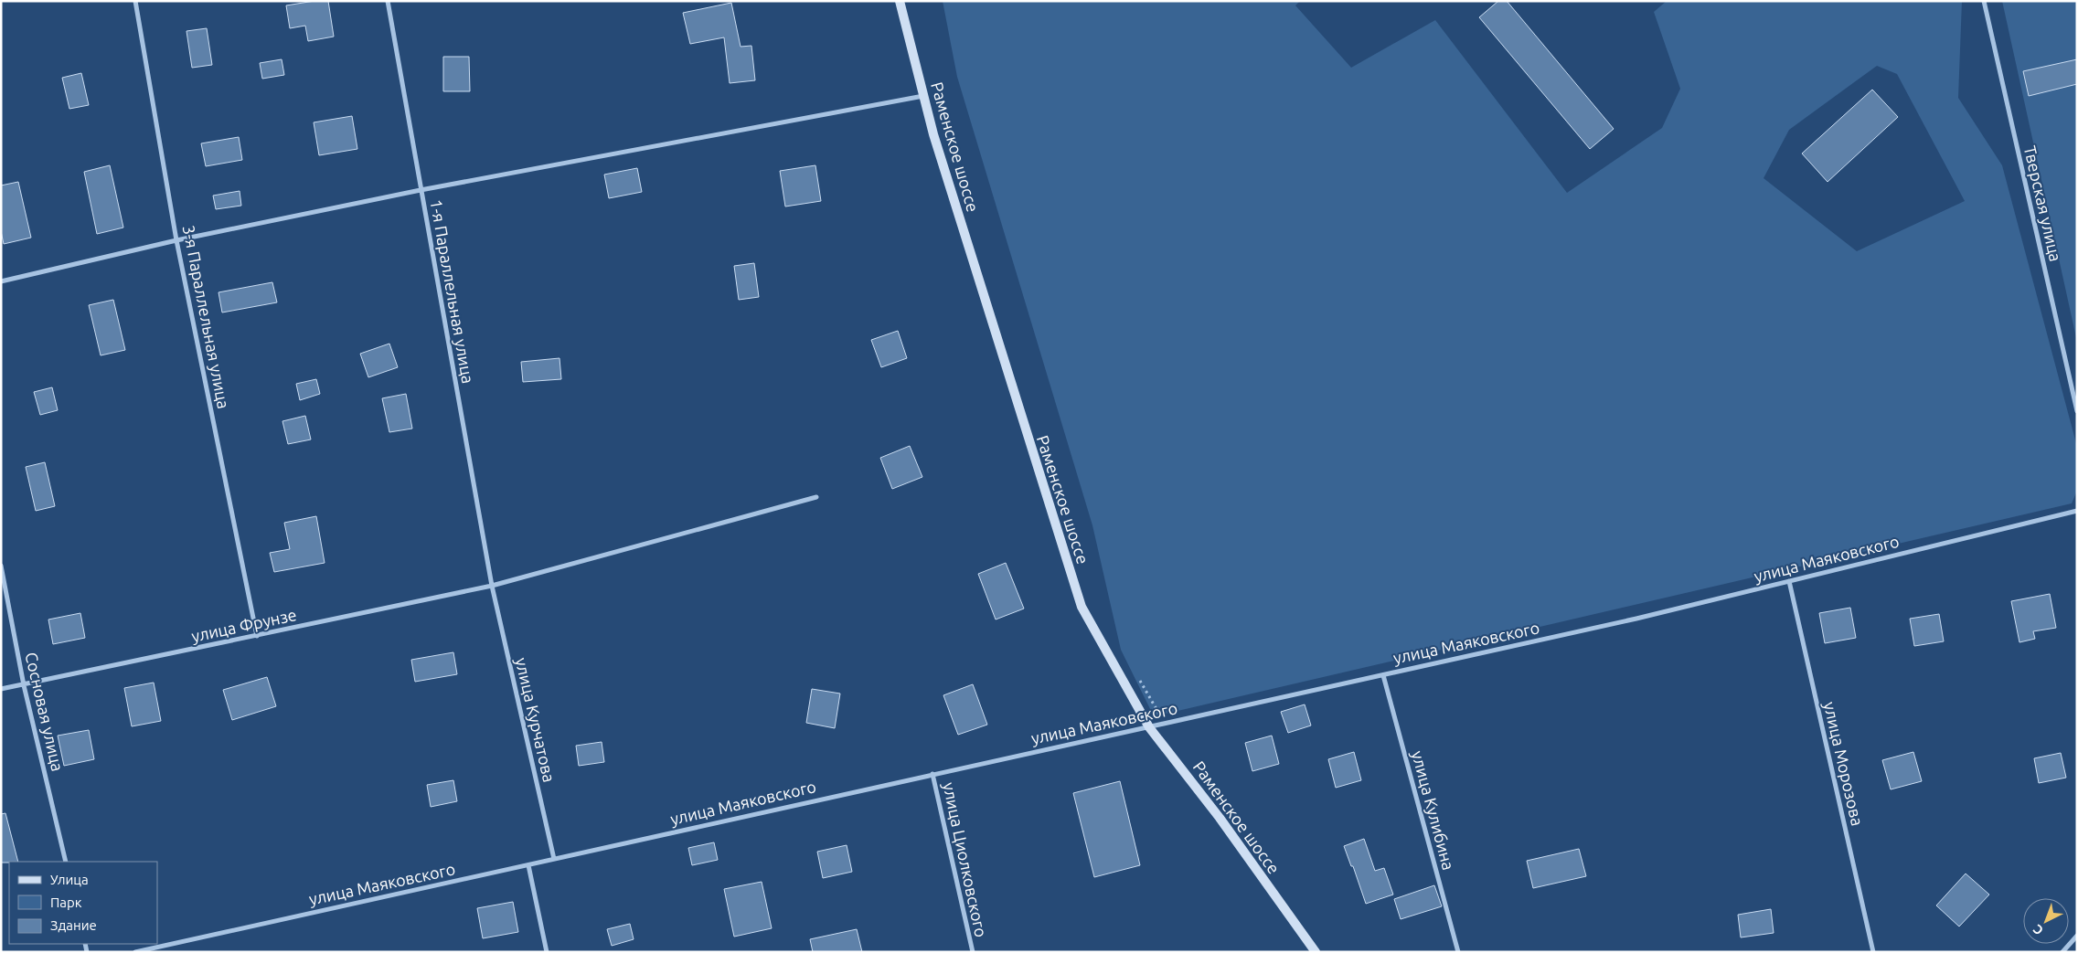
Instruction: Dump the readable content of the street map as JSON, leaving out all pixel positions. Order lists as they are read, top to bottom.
{
  "streets": {
    "main road": ["Раменское шоссе"],
    "street": [
      "Тверская улица",
      "1-я Параллельная улица",
      "3-я Параллельная улица",
      "улица Маяковского",
      "улица Фрунзе",
      "Сосновая улица",
      "улица Курчатова",
      "улица Морозова",
      "улица Кулибина",
      "улица Циолковского"
    ]
  },
  "crossings": [
    ["Раменское шоссе", "улица Маяковского"],
    ["1-я Параллельная улица", "улица Фрунзе"],
    ["1-я Параллельная улица", "улица Курчатова"],
    ["3-я Параллельная улица", "улица Фрунзе"],
    ["улица Маяковского", "улица Курчатова"],
    ["улица Маяковского", "улица Морозова"],
    ["улица Маяковского", "улица Кулибина"],
    ["улица Маяковского", "улица Циолковского"],
    ["улица Фрунзе", "Сосновая улица"],
    ["улица Фрунзе", "улица Курчатова"]
  ],
  "legend": ["Улица", "Парк", "Здание"],
  "north": "bottom left"
}
